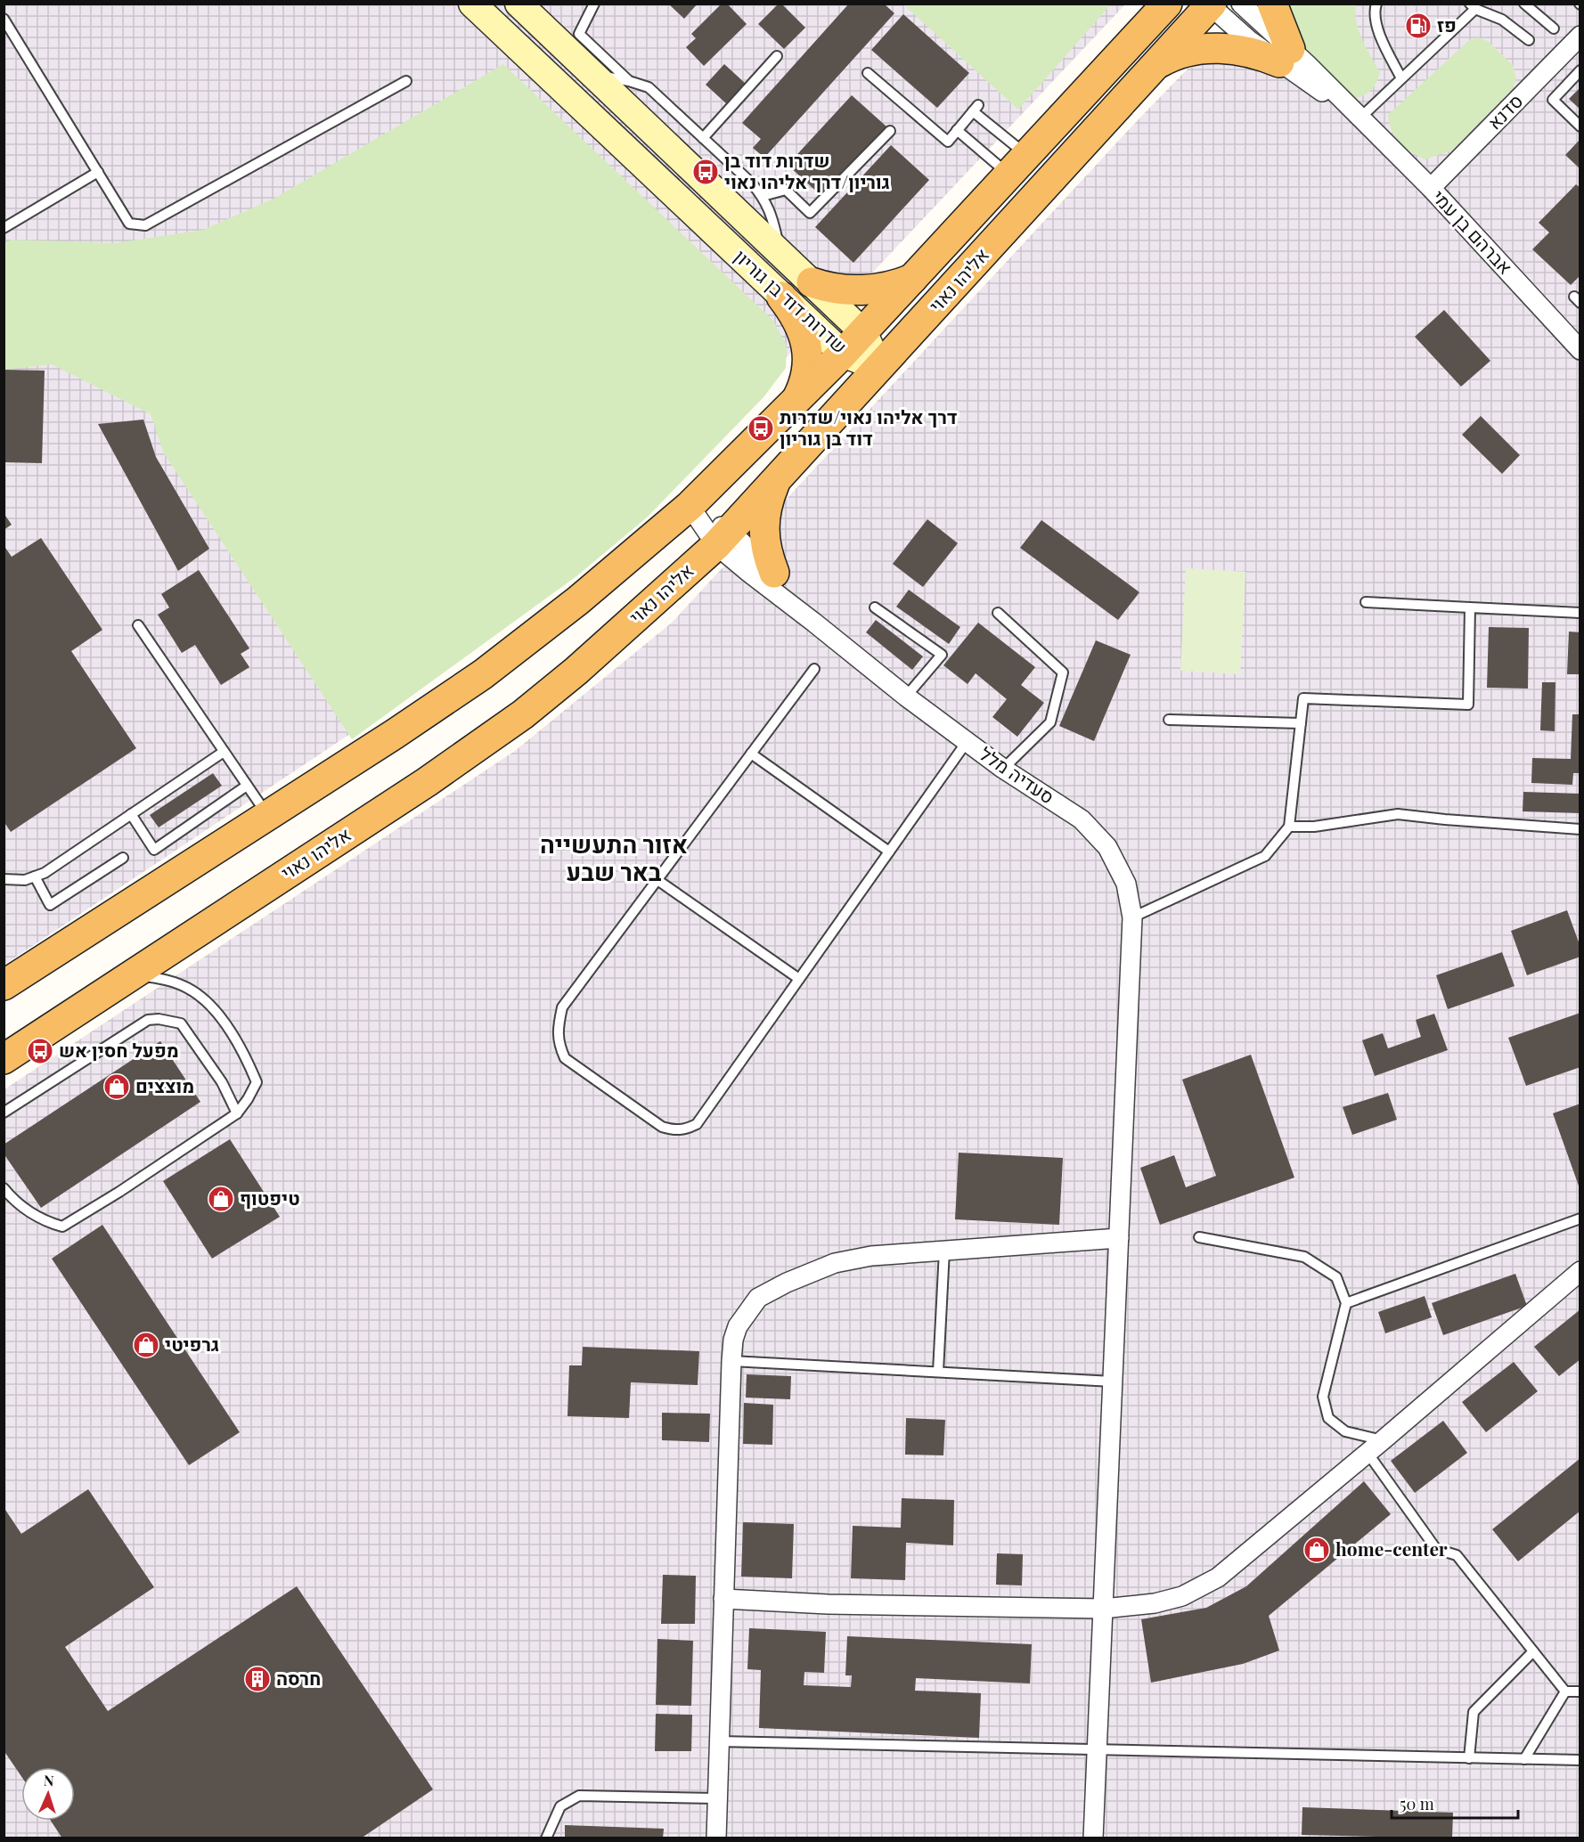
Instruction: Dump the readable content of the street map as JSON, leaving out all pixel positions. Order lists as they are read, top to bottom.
{
  "streets": {
    "highway": ["אליהו נאוי"],
    "main road": ["שדרות דוד בן גוריון"],
    "street": ["סדנא", "אברהם בן עמי", "סעדיה מלל"]
  },
  "crossings": [
    ["סדנא", "אברהם בן עמי"],
    ["אברהם בן עמי", "אליהו נאוי"],
    ["אליהו נאוי", "שדרות דוד בן גוריון"],
    ["אליהו נאוי", "סעדיה מלל"]
  ],
  "districts": ["אזור התעשייה באר שבע"],
  "places": {
    "fuel station": ["פז"],
    "bus stop": ["שדרות דוד בן גוריון/דרך אליהו נאוי", "דרך אליהו נאוי/שדרות דוד בן גוריון", "מפעל חסין אש"],
    "shop": [
      "מוצצים",
      "טיפטוף",
      "גרפיטי",
      "home-center"
    ],
    "building": ["חרסה"]
  },
  "scale_bar": "50 m",
  "north": "top"
}
